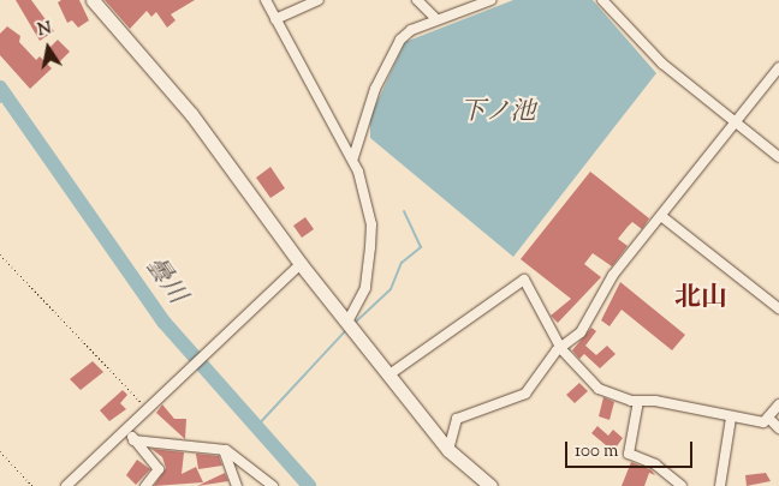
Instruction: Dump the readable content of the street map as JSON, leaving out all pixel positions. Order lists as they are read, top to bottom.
{
  "districts": ["北山"],
  "water": ["下ノ池", "曇川"],
  "scale_bar": "100 m",
  "north": "top"
}
